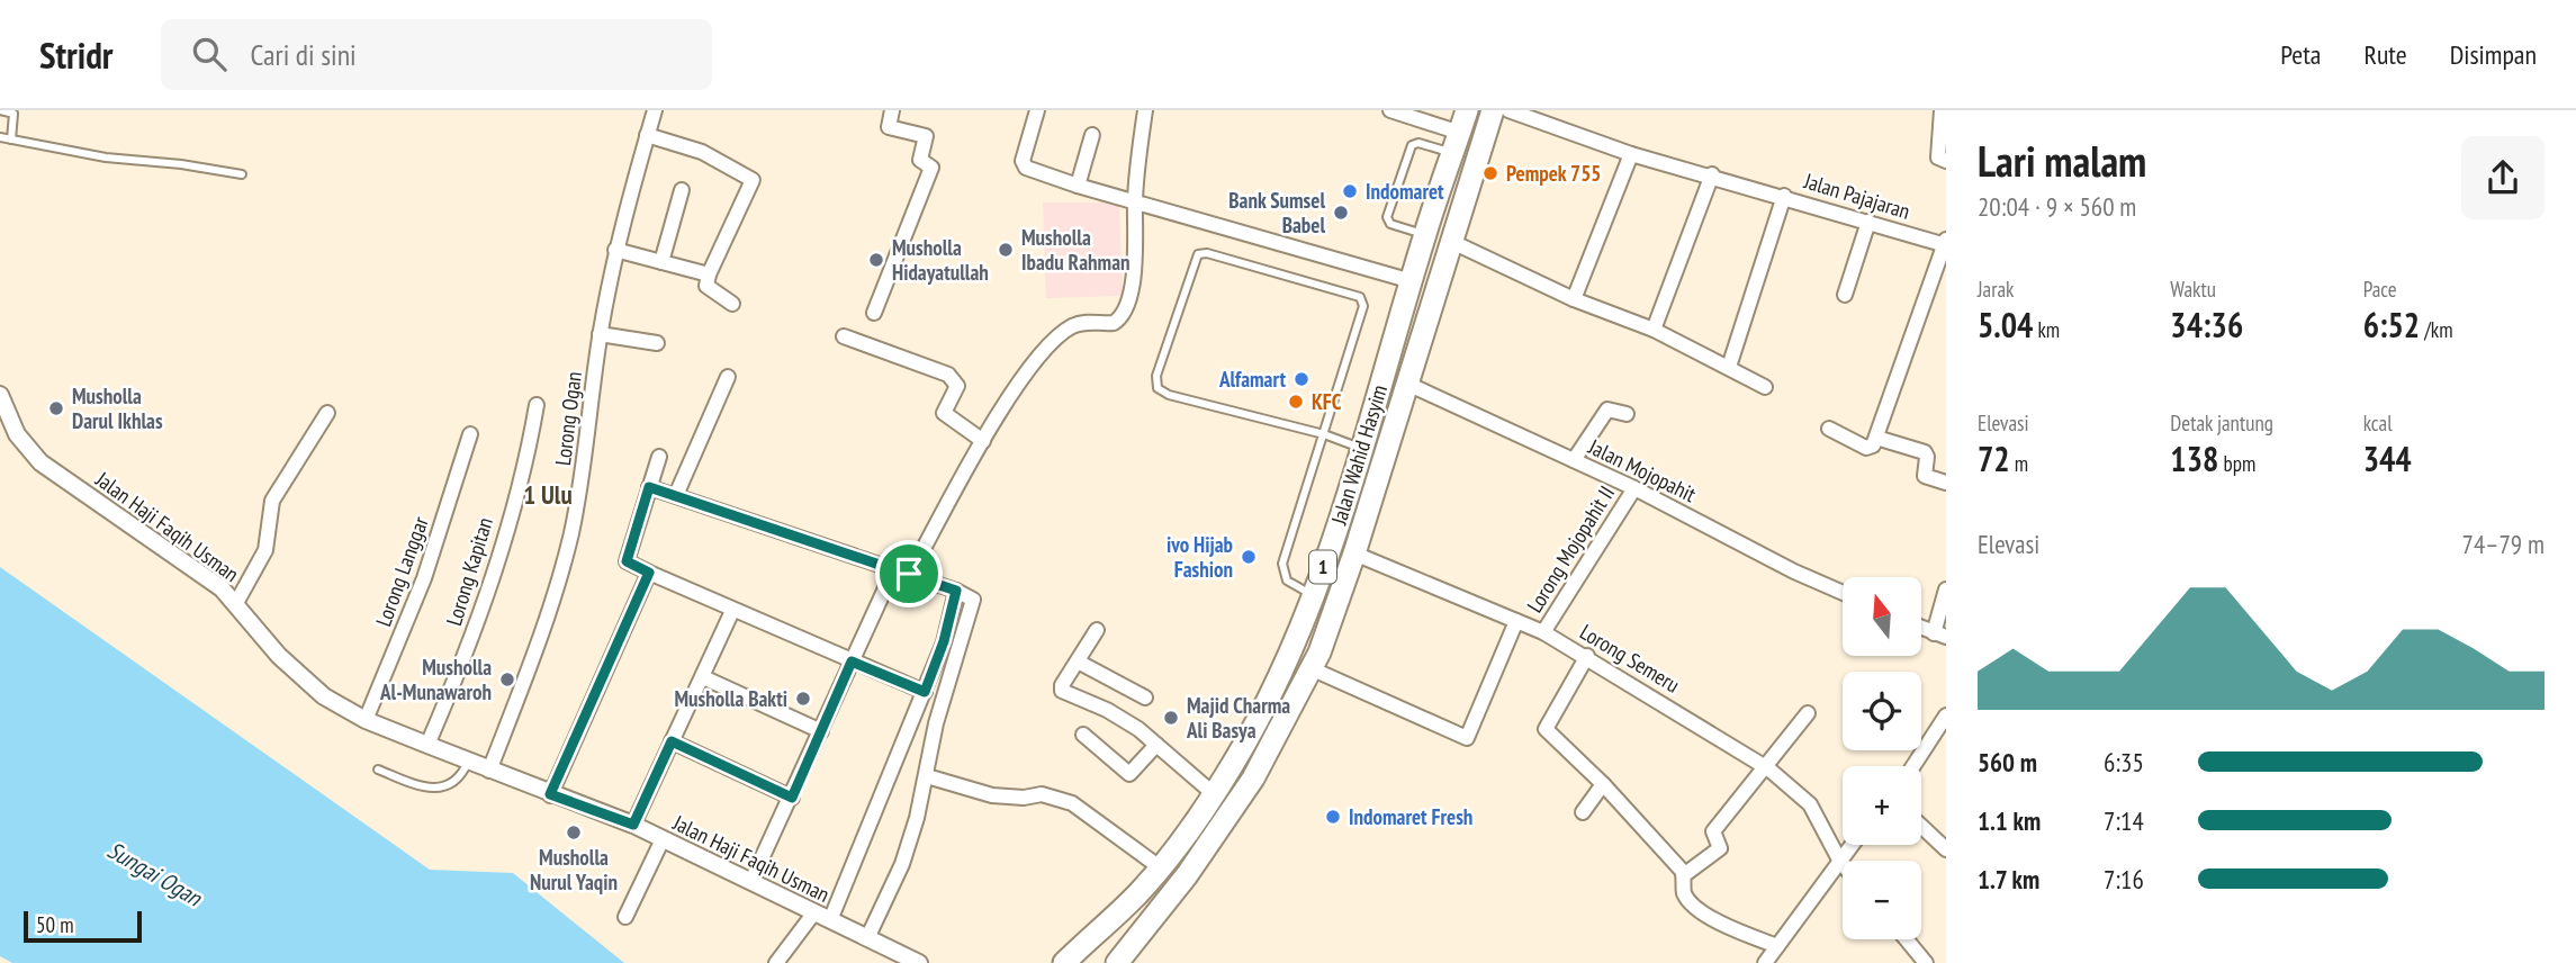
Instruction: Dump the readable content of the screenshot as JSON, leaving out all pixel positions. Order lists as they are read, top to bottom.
{
  "streets": {
    "highway": ["Jalan Wahid Hasyim", "1"],
    "street": [
      "Jalan Pajajaran",
      "Lorong Ogan",
      "Jalan Mojopahit",
      "Jalan Haji Faqih Usman",
      "Lorong Mojopahit II",
      "Lorong Langgar",
      "Lorong Kapitan",
      "Lorong Semeru"
    ]
  },
  "crossings": [
    ["Lorong Ogan", "Jalan Haji Faqih Usman"],
    ["Jalan Wahid Hasyim", "Jalan Mojopahit"],
    ["Jalan Wahid Hasyim", "Lorong Semeru"],
    ["Jalan Mojopahit", "Lorong Mojopahit II"],
    ["Jalan Haji Faqih Usman", "Lorong Langgar"],
    ["Jalan Haji Faqih Usman", "Lorong Kapitan"],
    ["Lorong Mojopahit II", "Lorong Semeru"]
  ],
  "districts": ["1 Ulu"],
  "water": ["Sungai Ogan"],
  "places": [
    "Pempek 755",
    "Indomaret",
    "Bank Sumsel Babel",
    "Musholla Ibadu Rahman",
    "Musholla Hidayatullah",
    "Alfamart",
    "KFC",
    "Musholla Darul Ikhlas",
    "ivo Hijab Fashion",
    "Musholla Al-Munawaroh",
    "Musholla Bakti",
    "Majid Charma Ali Basya",
    "Indomaret Fresh",
    "Musholla Nurul Yaqin"
  ],
  "scale_bar": "50 m",
  "north": "top",
  "page": {
    "header": "Stridr",
    "search": "Cari di sini",
    "nav": ["Peta", "Rute", "Disimpan"],
    "heading": ["Lari malam", "20:04 · 9 × 560 m"],
    "stats": [
      ["Jarak", "5.04 km"],
      ["Waktu", "34:36"],
      ["Pace", "6:52 /km"],
      ["Elevasi", "72 m"],
      ["Detak jantung", "138 bpm"],
      ["kcal", "344"]
    ],
    "chart": ["Elevasi", "74–79 m"],
    "map_buttons": ["+", "−"],
    "list": [
      {
        "name": "560 m",
        "note": "6:35"
      },
      {
        "name": "1.1 km",
        "note": "7:14"
      },
      {
        "name": "1.7 km",
        "note": "7:16"
      }
    ],
    "scale": "50 m"
  }
}
